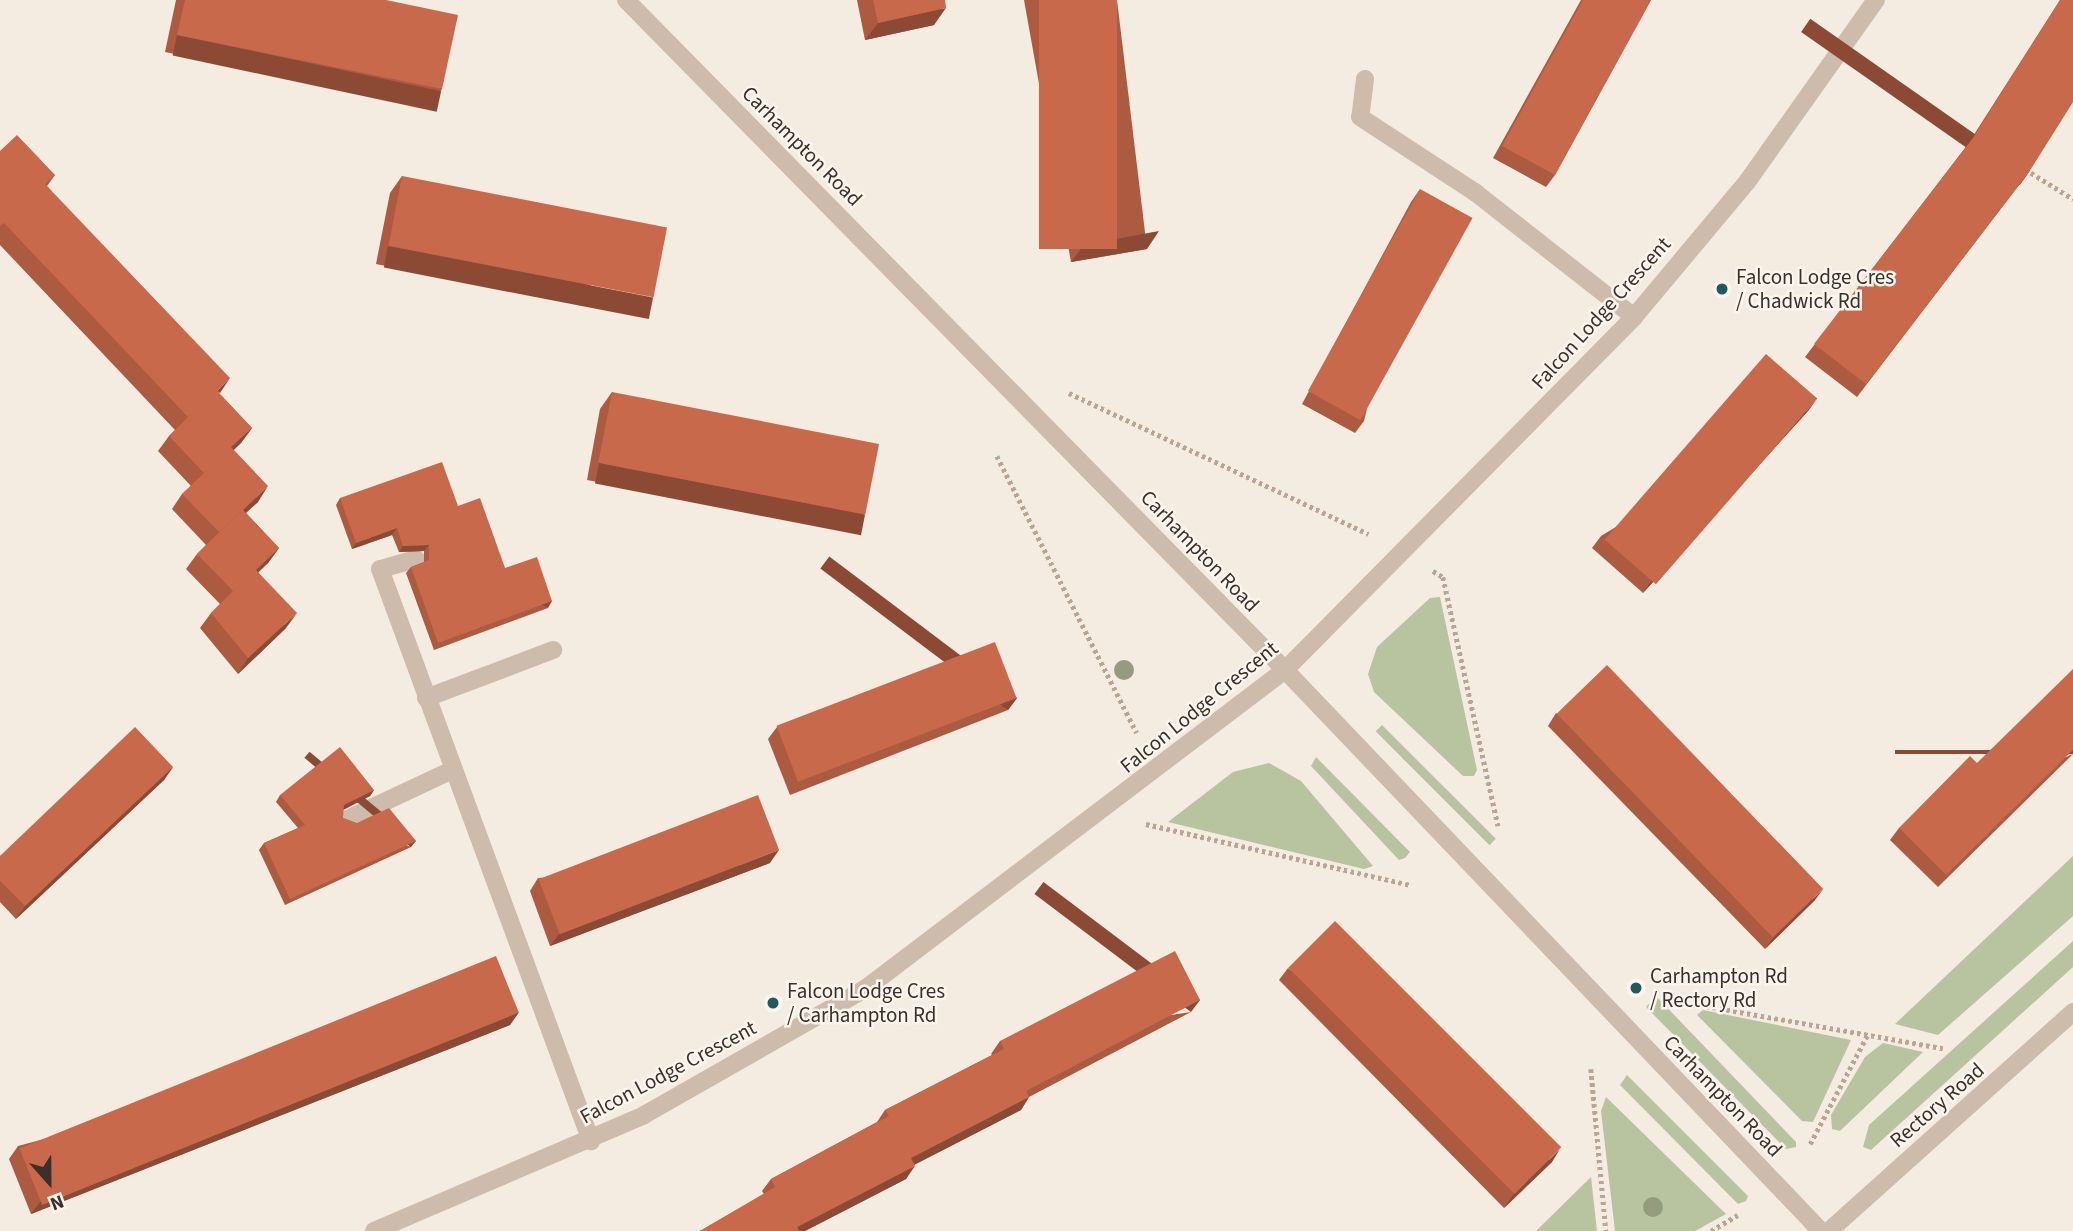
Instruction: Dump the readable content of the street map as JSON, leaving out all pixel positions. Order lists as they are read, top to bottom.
{
  "streets": {
    "street": ["Carhampton Road", "Falcon Lodge Crescent", "Rectory Road"]
  },
  "crossings": [
    ["Carhampton Road", "Falcon Lodge Crescent"]
  ],
  "places": ["Falcon Lodge Cres / Chadwick Rd", "Carhampton Rd / Rectory Rd", "Falcon Lodge Cres / Carhampton Rd"],
  "north": "bottom"
}
